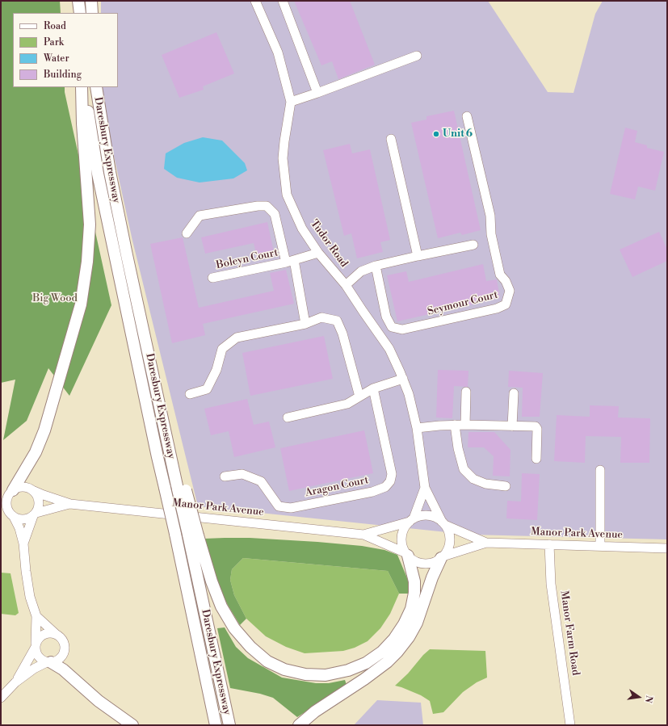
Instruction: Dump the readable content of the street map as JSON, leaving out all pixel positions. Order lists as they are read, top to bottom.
{
  "streets": {
    "main road": ["Daresbury Expressway"],
    "street": [
      "Tudor Road",
      "Boleyn Court",
      "Seymour Court",
      "Aragon Court",
      "Manor Park Avenue",
      "Manor Farm Road"
    ]
  },
  "crossings": [
    ["Tudor Road", "Boleyn Court"],
    ["Tudor Road", "Manor Park Avenue"],
    ["Manor Park Avenue", "Manor Farm Road"]
  ],
  "parks": ["Big Wood"],
  "places": ["Unit 6"],
  "legend": [
    "Road",
    "Park",
    "Water",
    "Building"
  ],
  "north": "right"
}
